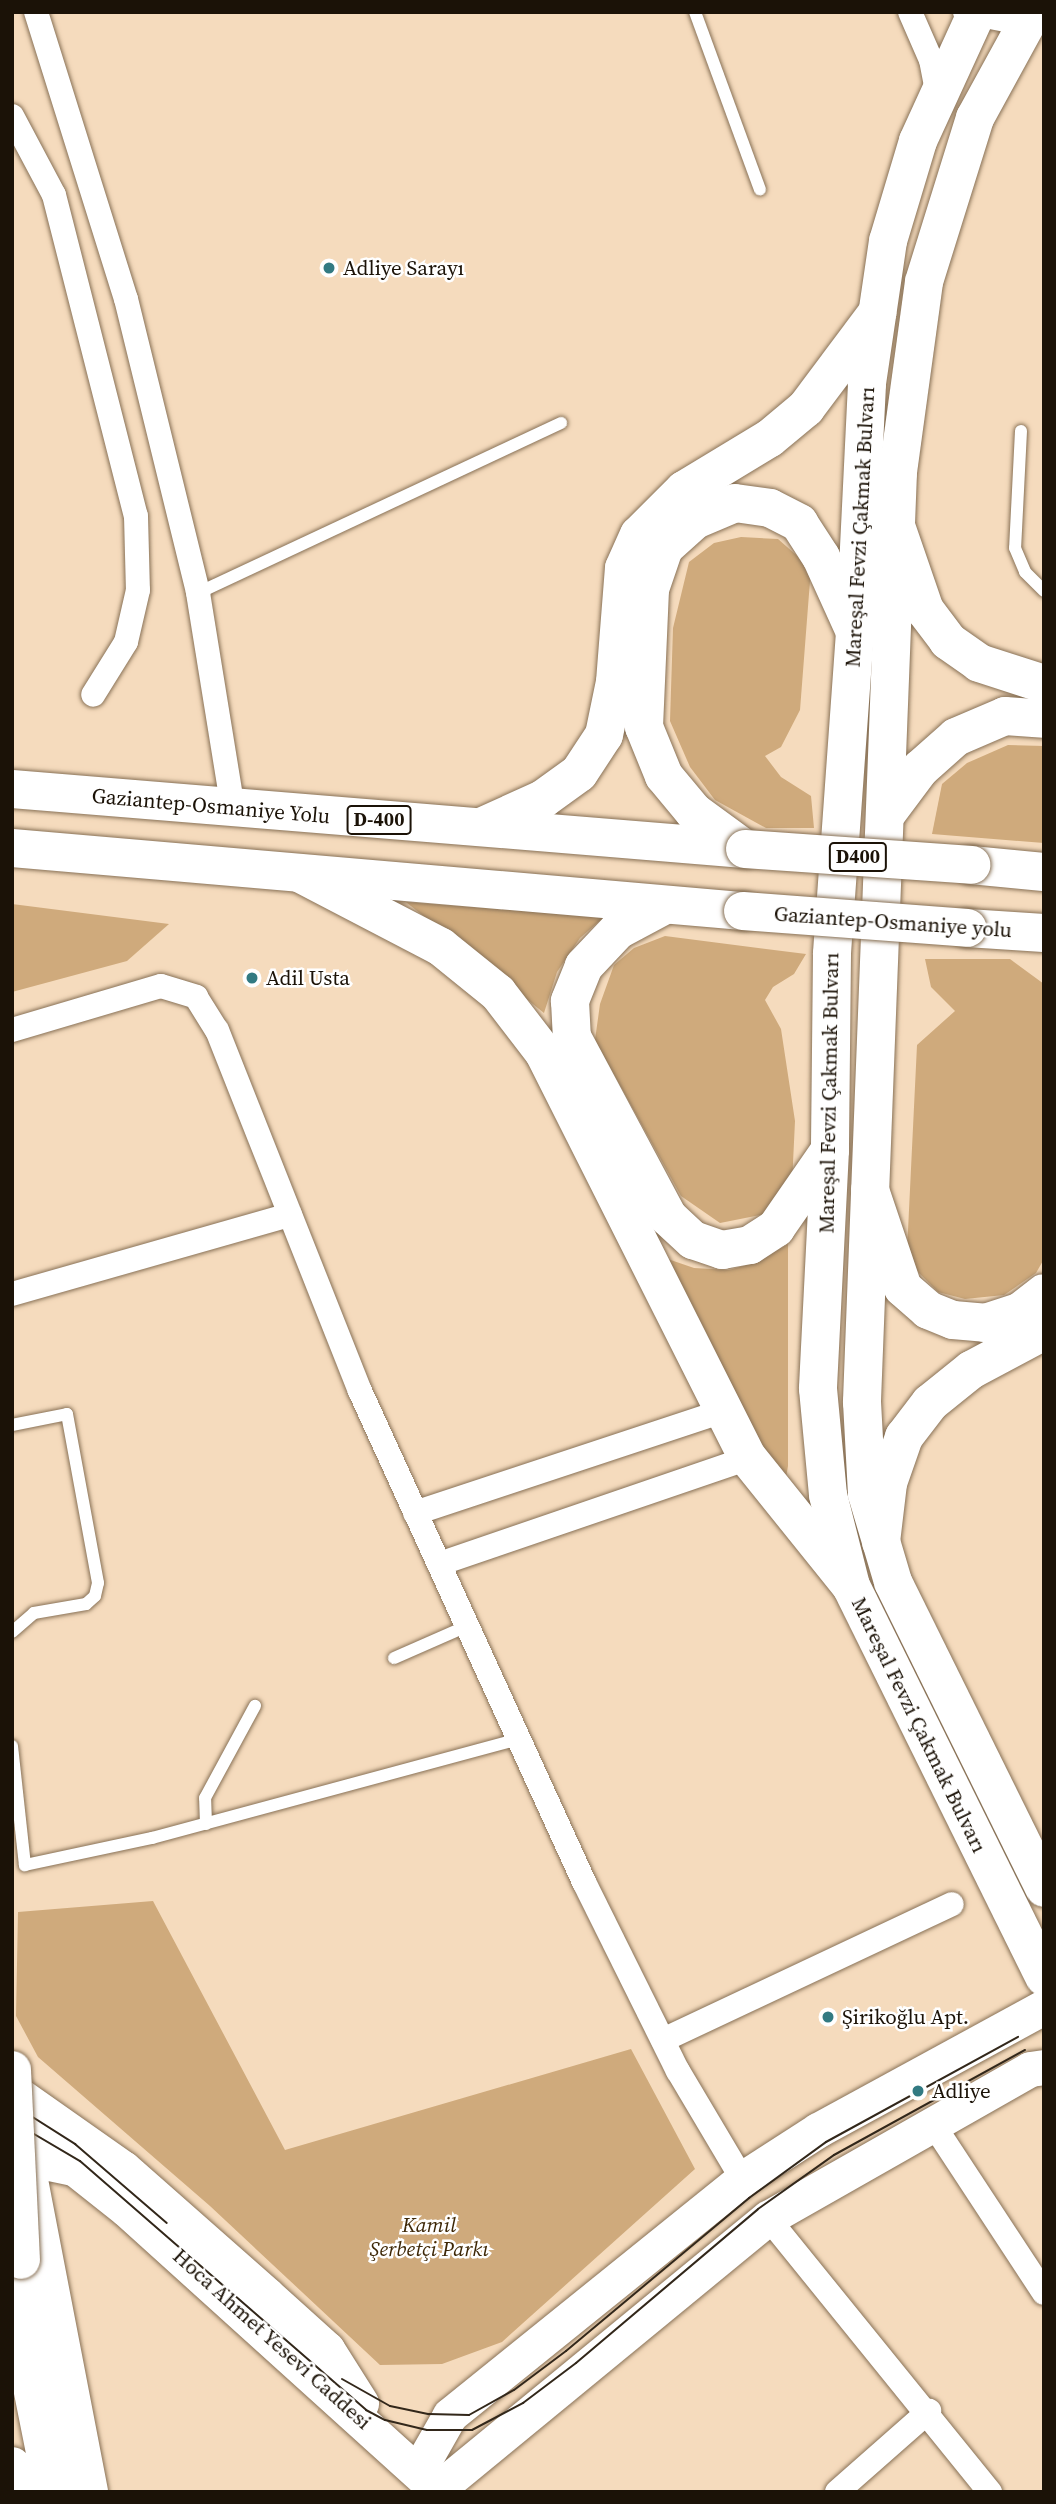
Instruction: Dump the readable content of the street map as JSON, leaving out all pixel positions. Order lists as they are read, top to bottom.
{
  "streets": {
    "main road": [
      "Mareşal Fevzi Çakmak Bulvarı",
      "Gaziantep-Osmaniye Yolu",
      "D-400",
      "D400",
      "Gaziantep-Osmaniye yolu"
    ],
    "street": ["Hoca Ahmet Yesevi Caddesi"]
  },
  "crossings": [
    ["Gaziantep-Osmaniye Yolu", "D400"],
    ["Gaziantep-Osmaniye Yolu", "Gaziantep-Osmaniye yolu"]
  ],
  "parks": ["Kamil Şerbetçi Parkı"],
  "places": [
    "Adliye Sarayı",
    "Adil Usta",
    "Şirikoğlu Apt.",
    "Adliye"
  ]
}
